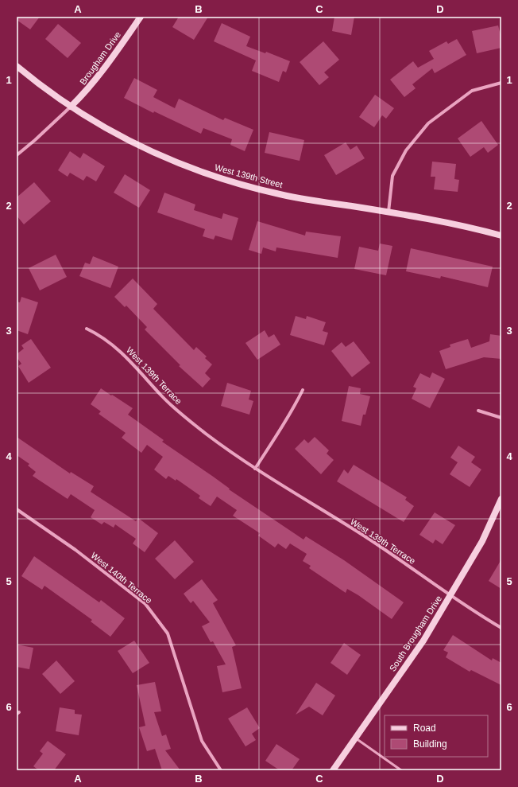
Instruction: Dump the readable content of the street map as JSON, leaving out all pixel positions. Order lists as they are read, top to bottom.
{
  "streets": {
    "street": [
      "Brougham Drive",
      "West 139th Street",
      "West 139th Terrace",
      "West 140th Terrace",
      "South Brougham Drive"
    ]
  },
  "crossings": [
    ["Brougham Drive", "West 139th Street"],
    ["West 139th Terrace", "South Brougham Drive"]
  ],
  "legend": ["Road", "Building"],
  "grid": {
    "columns": [
      "A",
      "B",
      "C",
      "D"
    ],
    "rows": [
      "1",
      "2",
      "3",
      "4",
      "5",
      "6"
    ]
  }
}
